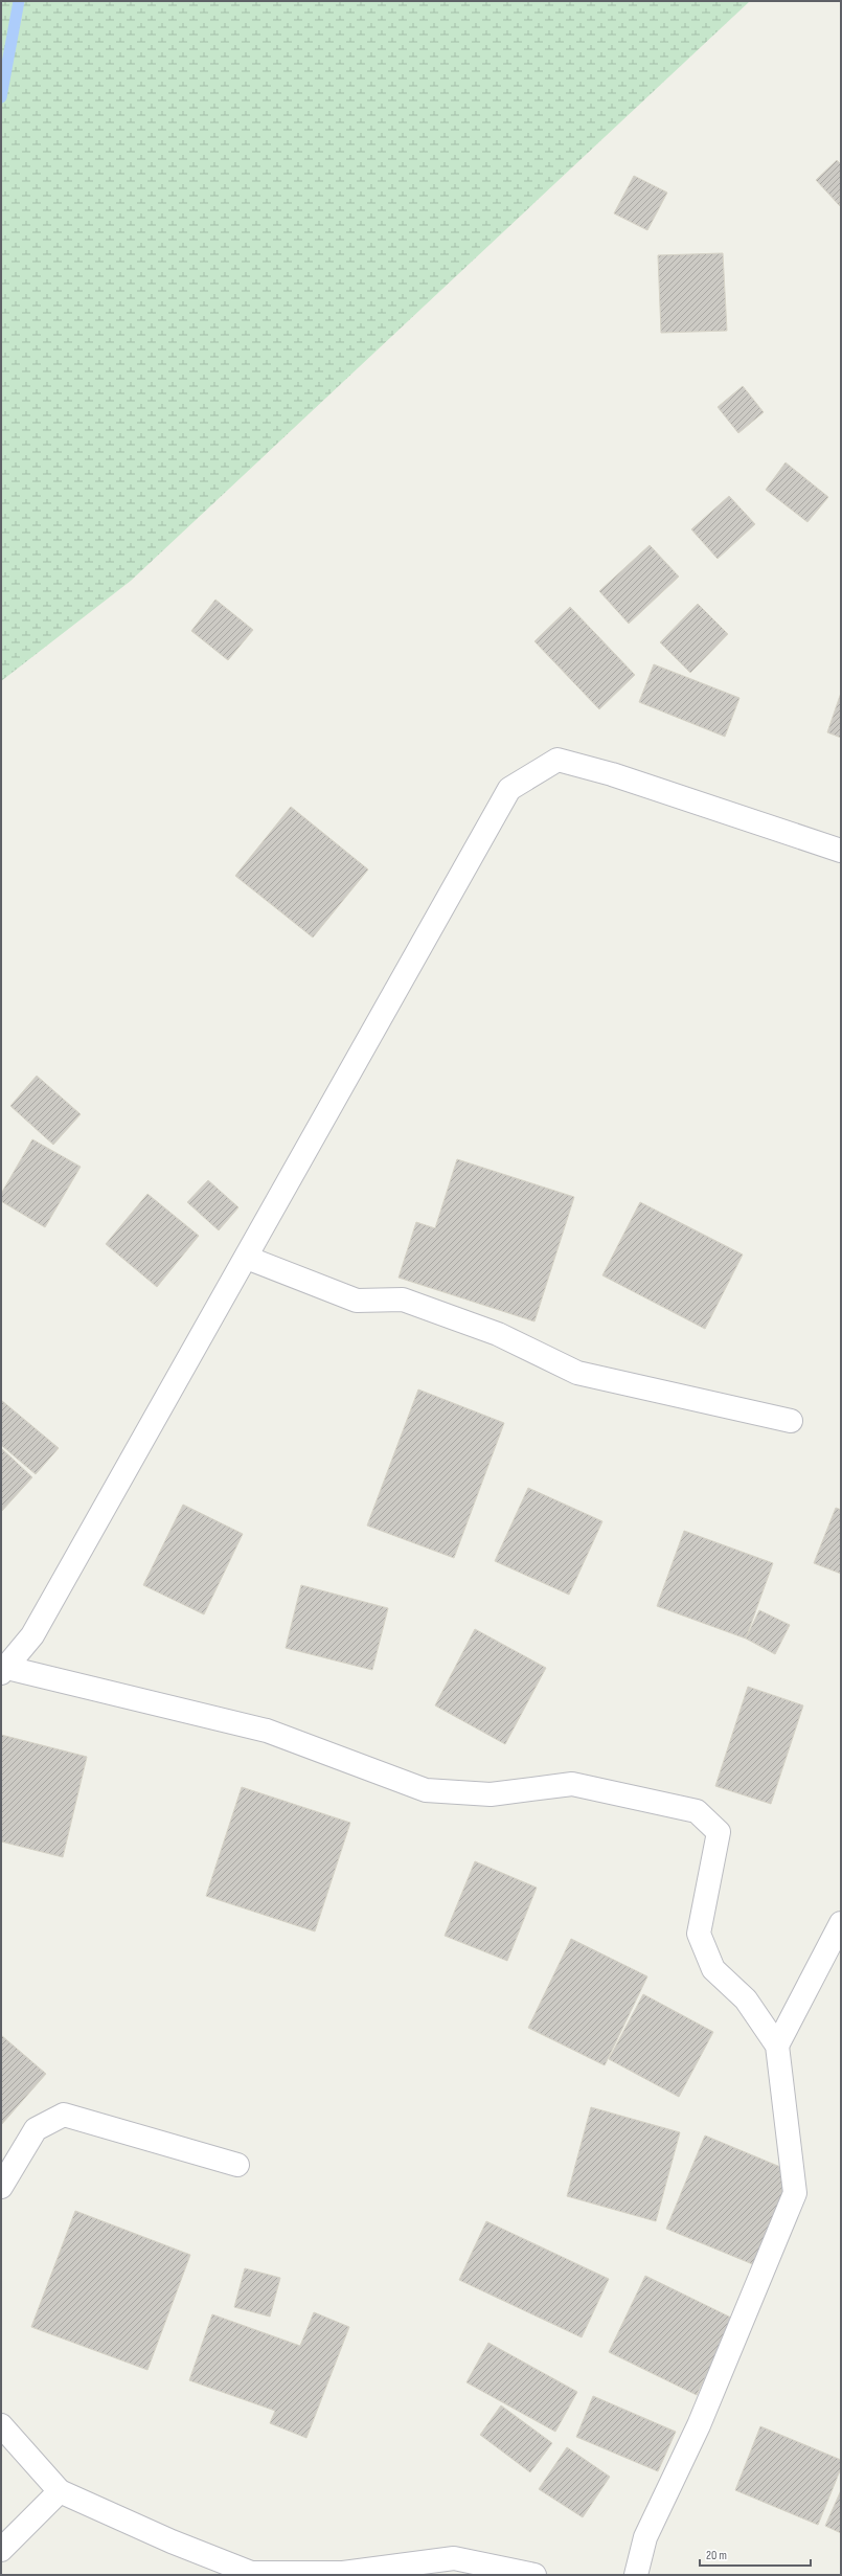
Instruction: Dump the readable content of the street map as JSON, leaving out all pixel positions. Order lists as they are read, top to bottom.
{
  "scale_bar": "20 m"
}
